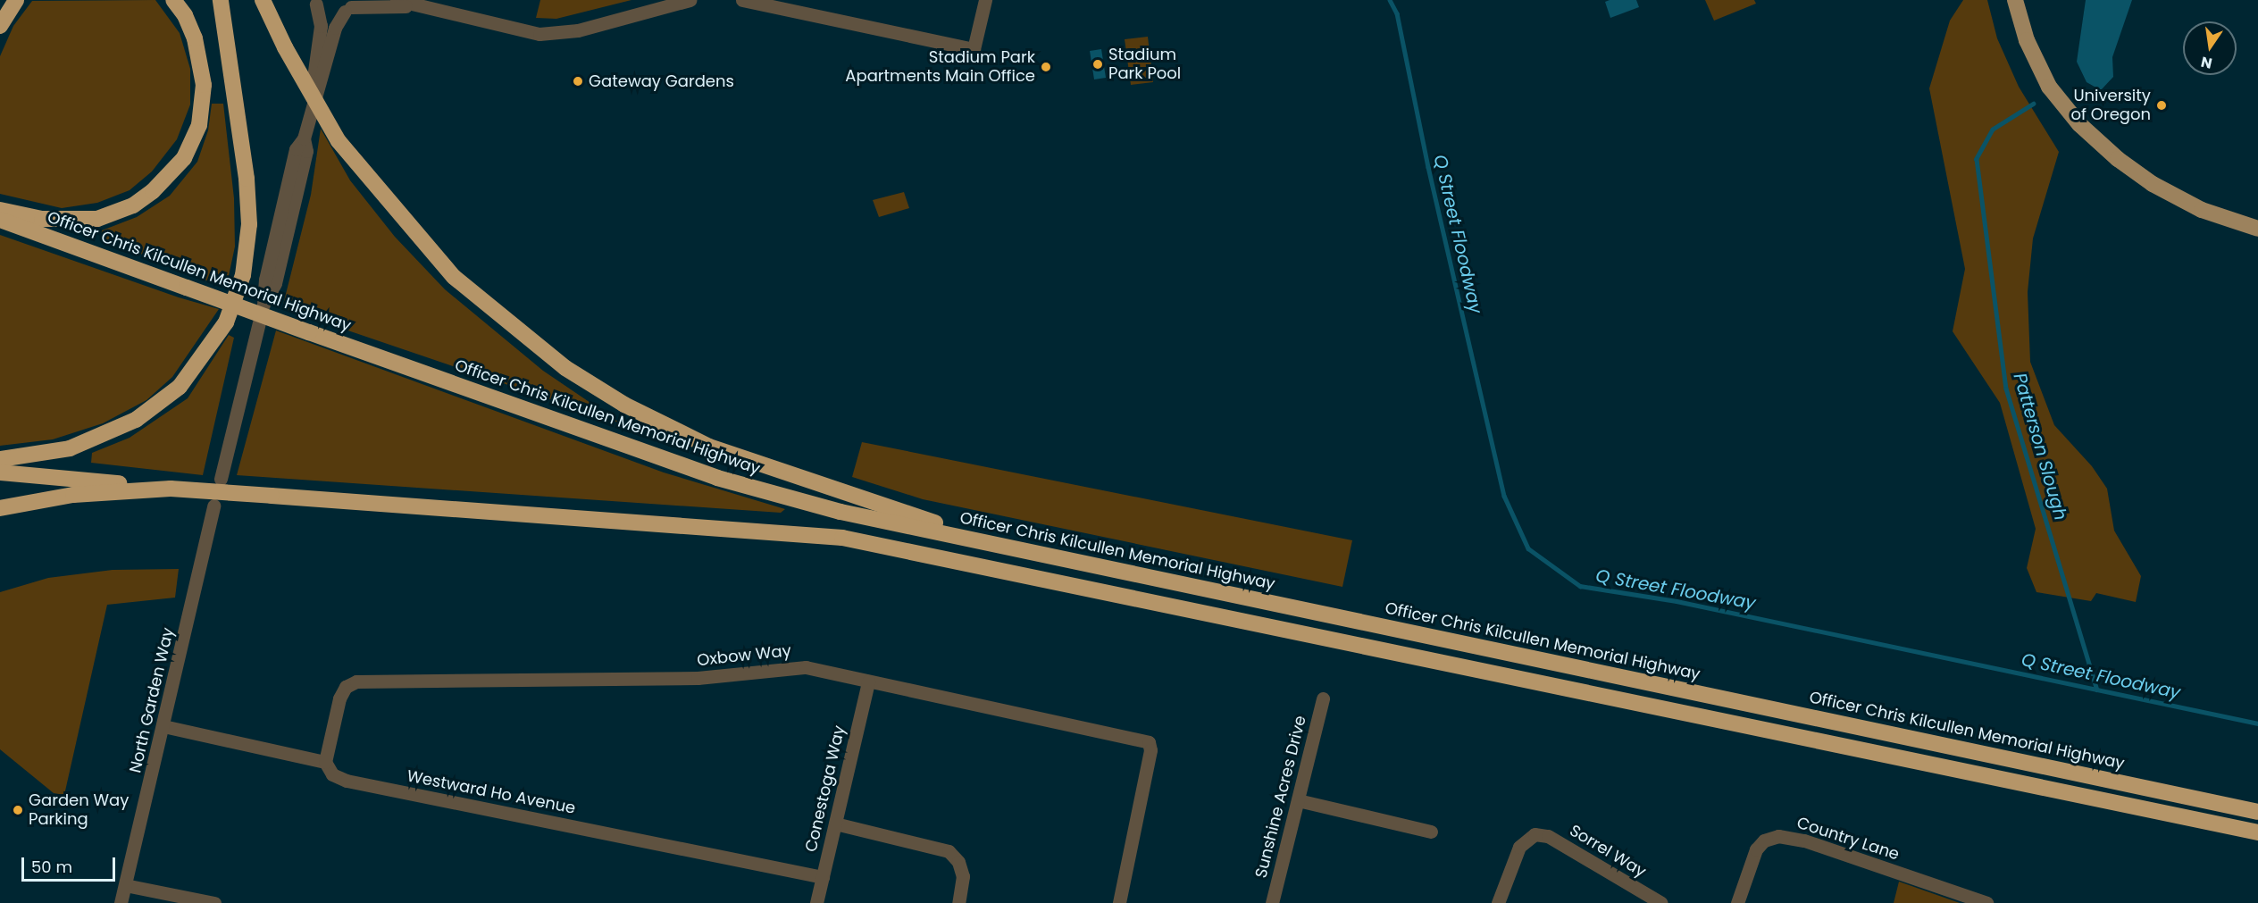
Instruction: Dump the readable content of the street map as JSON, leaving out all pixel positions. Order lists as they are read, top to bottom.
{
  "streets": {
    "highway": ["Officer Chris Kilcullen Memorial Highway"],
    "street": [
      "Oxbow Way",
      "North Garden Way",
      "Conestoga Way",
      "Westward Ho Avenue",
      "Sunshine Acres Drive",
      "Country Lane",
      "Sorrel Way"
    ]
  },
  "crossings": [
    ["Oxbow Way", "Conestoga Way"],
    ["Oxbow Way", "Westward Ho Avenue"],
    ["Conestoga Way", "Westward Ho Avenue"]
  ],
  "water": ["Q Street Floodway", "Patterson Slough"],
  "places": [
    "Stadium Park Pool",
    "Stadium Park Apartments Main Office",
    "Gateway Gardens",
    "University of Oregon",
    "Garden Way Parking"
  ],
  "scale_bar": "50 m",
  "north": "bottom"
}
